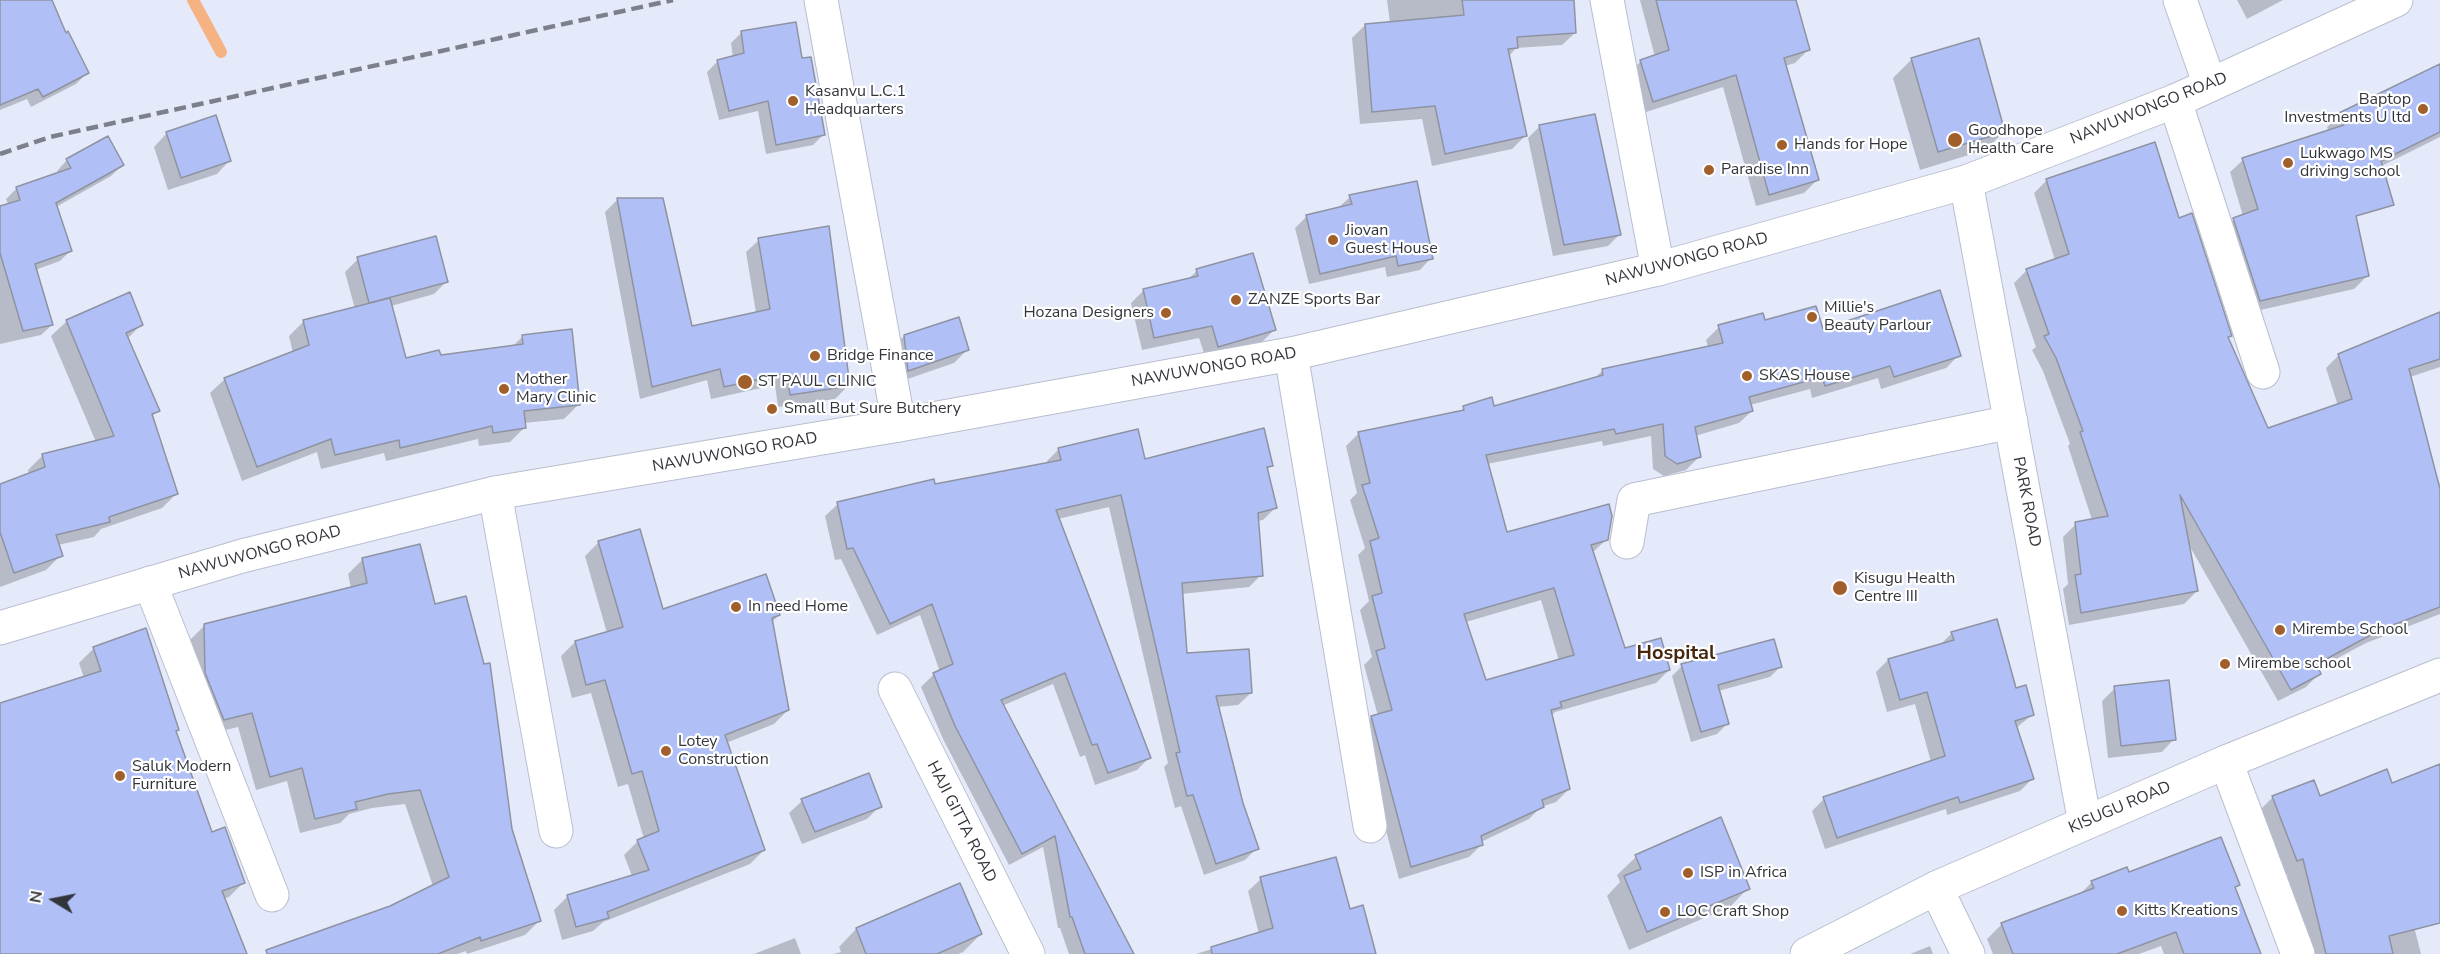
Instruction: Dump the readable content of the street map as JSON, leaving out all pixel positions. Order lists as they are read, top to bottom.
{
  "streets": {
    "street": [
      "NAWUWONGO ROAD",
      "PARK ROAD",
      "KISUGU ROAD",
      "HAJI GITTA ROAD"
    ]
  },
  "crossings": [
    ["NAWUWONGO ROAD", "PARK ROAD"],
    ["PARK ROAD", "KISUGU ROAD"]
  ],
  "districts": ["Hospital"],
  "places": [
    "Kasanvu L.C.1 Headquarters",
    "Baptop Investments U ltd",
    "Goodhope Health Care",
    "Hands for Hope",
    "Lukwago MS driving school",
    "Paradise Inn",
    "Jiovan Guest House",
    "ZANZE Sports Bar",
    "Hozana Designers",
    "Millie's Beauty Parlour",
    "Bridge Finance",
    "SKAS House",
    "ST PAUL CLINIC",
    "Mother Mary Clinic",
    "Small But Sure Butchery",
    "Kisugu Health Centre III",
    "In need Home",
    "Mirembe School",
    "Mirembe school",
    "Lotey Construction",
    "Saluk Modern Furniture",
    "ISP in Africa",
    "Kitts Kreations",
    "LOC Craft Shop"
  ],
  "north": "left"
}
